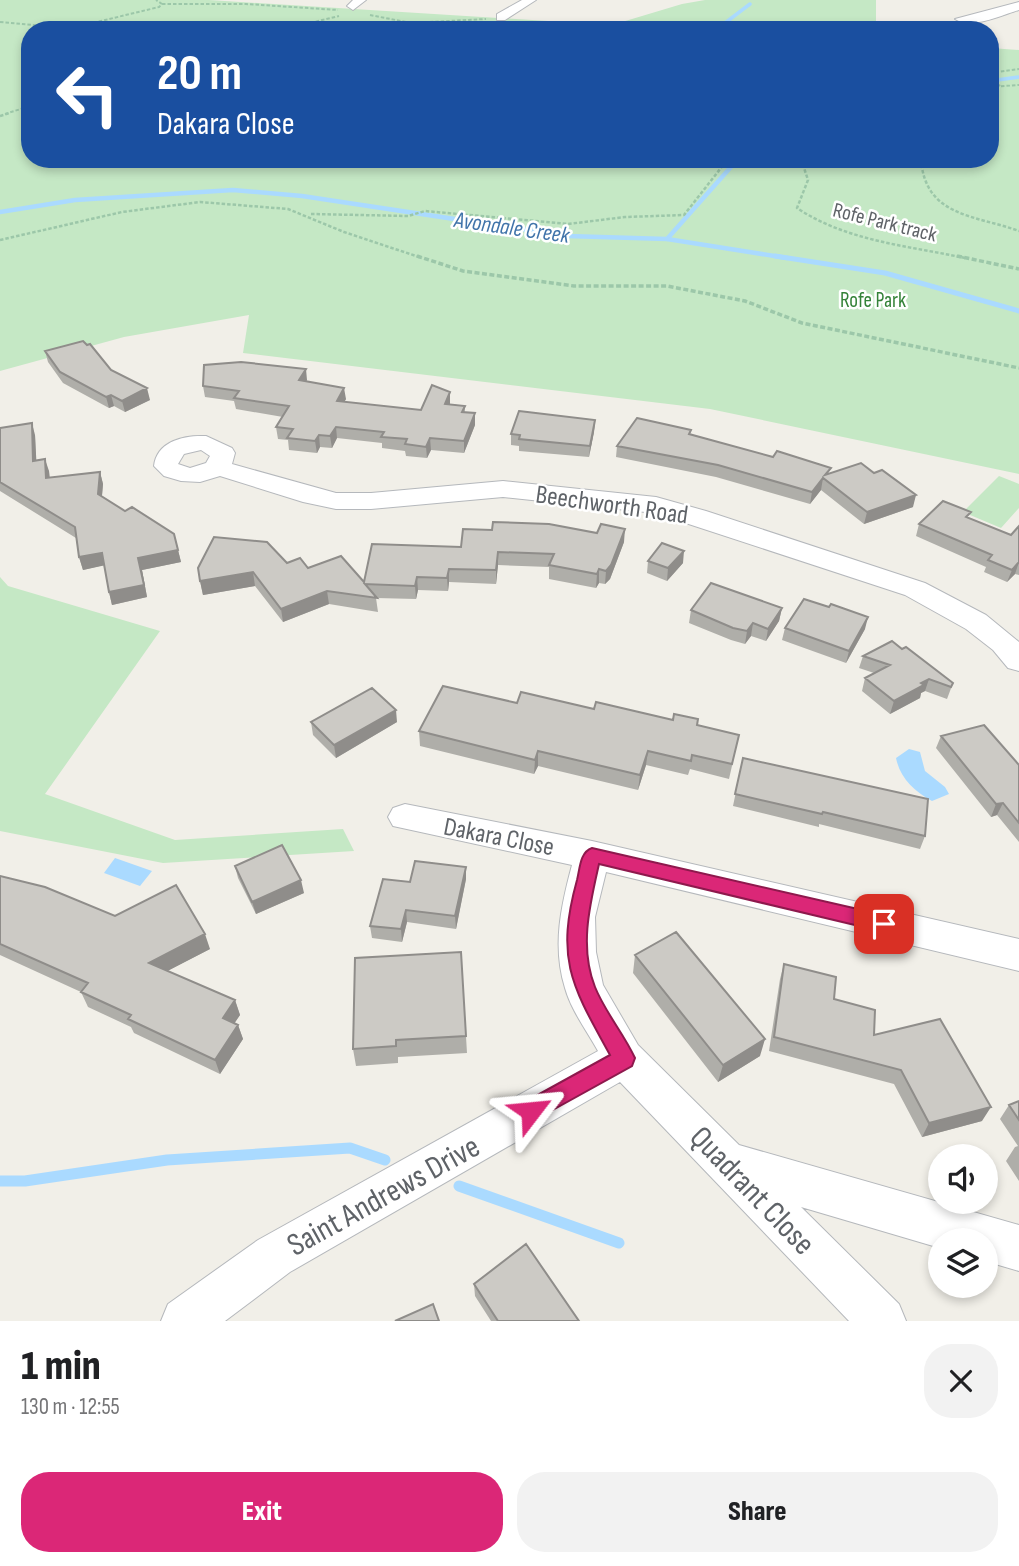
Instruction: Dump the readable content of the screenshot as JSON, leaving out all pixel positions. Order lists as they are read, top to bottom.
{
  "streets": {
    "street": [
      "Beechworth Road",
      "Dakara Close",
      "Quadrant Close",
      "Saint Andrews Drive"
    ],
    "path": ["Rofe Park track"]
  },
  "crossings": [
    ["Dakara Close", "Quadrant Close"],
    ["Dakara Close", "Saint Andrews Drive"],
    ["Quadrant Close", "Saint Andrews Drive"]
  ],
  "water": ["Avondale Creek"],
  "parks": ["Rofe Park"],
  "page": {
    "turn": ["20 m", "Dakara Close"],
    "heading": ["1 min", "130 m · 12:55"],
    "buttons": ["Exit", "Share"]
  }
}
